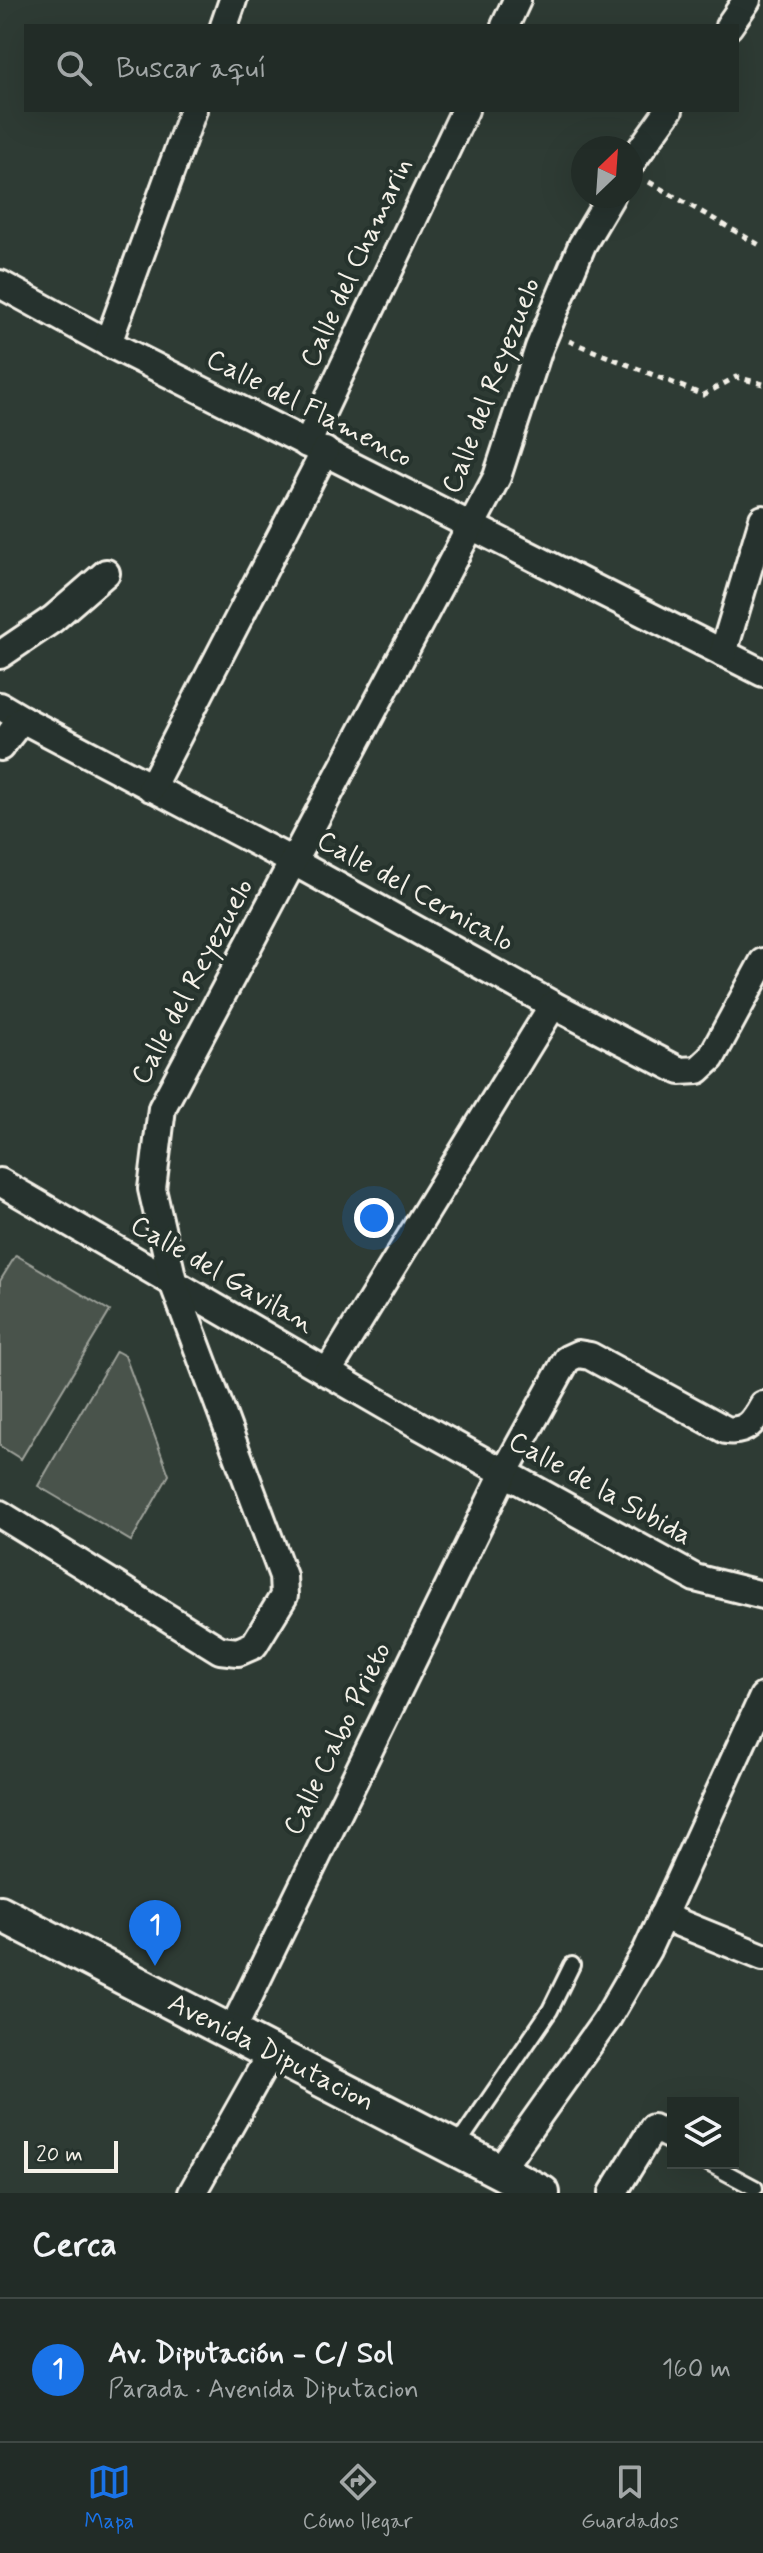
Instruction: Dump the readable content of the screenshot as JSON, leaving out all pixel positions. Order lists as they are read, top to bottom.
{
  "streets": {
    "street": [
      "Calle del Chamarin",
      "Calle del Reyezuelo",
      "Calle del Flamenco",
      "Calle del Cernicalo",
      "Calle del Gavilan",
      "Calle de la Subida",
      "Calle Cabo Prieto",
      "Avenida Diputacion"
    ]
  },
  "crossings": [
    ["Calle del Chamarin", "Calle del Flamenco"],
    ["Calle del Chamarin", "Calle del Cernicalo"],
    ["Calle del Reyezuelo", "Calle del Flamenco"],
    ["Calle del Reyezuelo", "Calle del Cernicalo"],
    ["Calle del Reyezuelo", "Calle del Gavilan"],
    ["Calle del Gavilan", "Calle de la Subida"],
    ["Calle de la Subida", "Calle Cabo Prieto"],
    ["Calle Cabo Prieto", "Avenida Diputacion"]
  ],
  "scale_bar": "20 m",
  "north": "top right",
  "page": {
    "search": "Buscar aquí",
    "pins": "1",
    "scale": "20 m",
    "heading": "Cerca",
    "list": [
      {
        "mark": "1",
        "name": "Av. Diputación - C/ Sol",
        "note": "Parada · Avenida Diputacion",
        "value": "160 m"
      }
    ],
    "nav": ["Mapa", "Cómo llegar", "Guardados"]
  }
}
